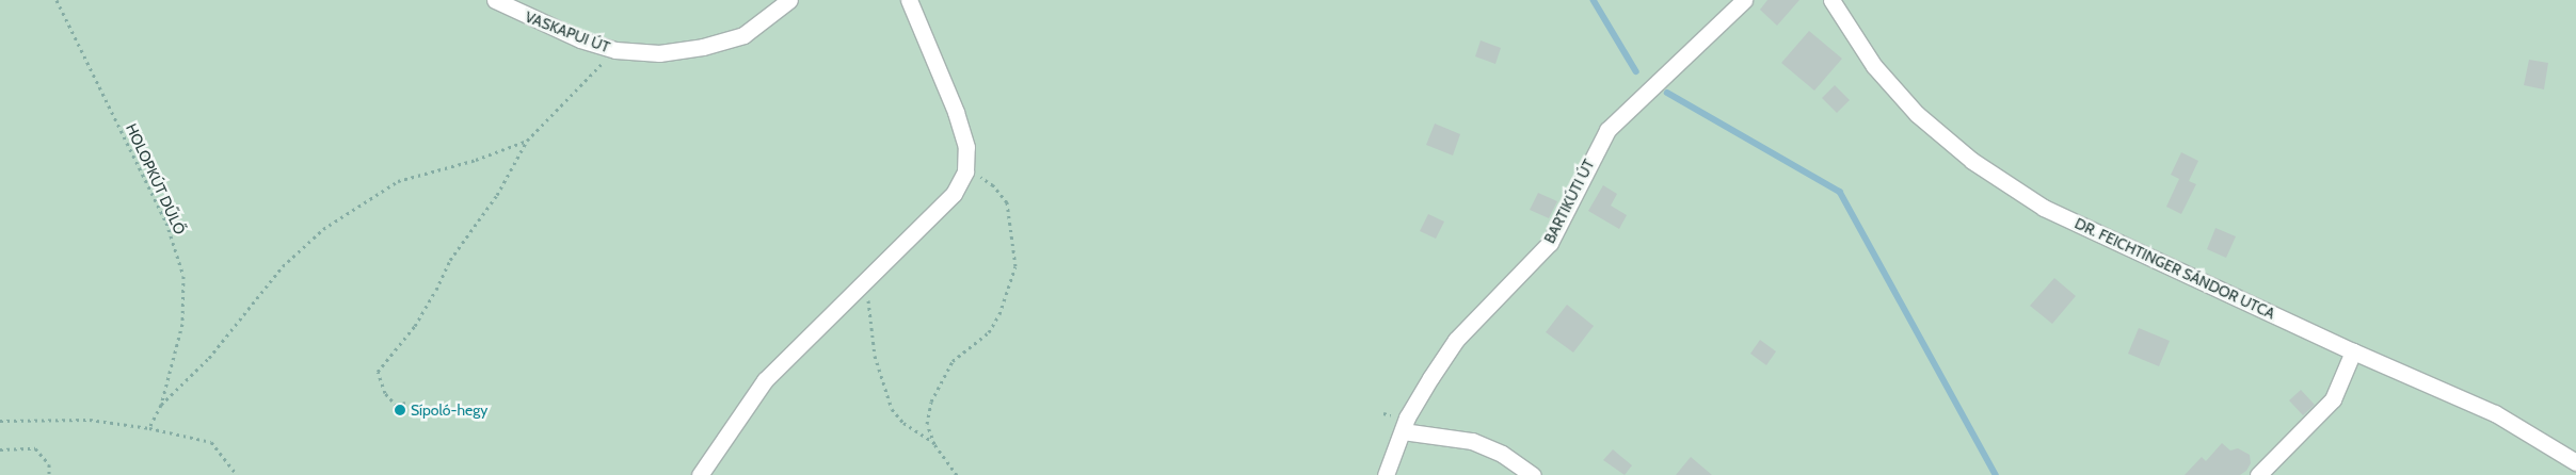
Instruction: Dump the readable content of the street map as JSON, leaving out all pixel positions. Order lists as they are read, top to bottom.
{
  "streets": {
    "street": ["VASKAPUI ÚT", "BARTIKÚTI ÚT", "DR. FEICHTINGER SÁNDOR UTCA"],
    "path": ["HOLOPKÚT DŰLŐ"]
  },
  "places": ["Sípoló-hegy"]
}
